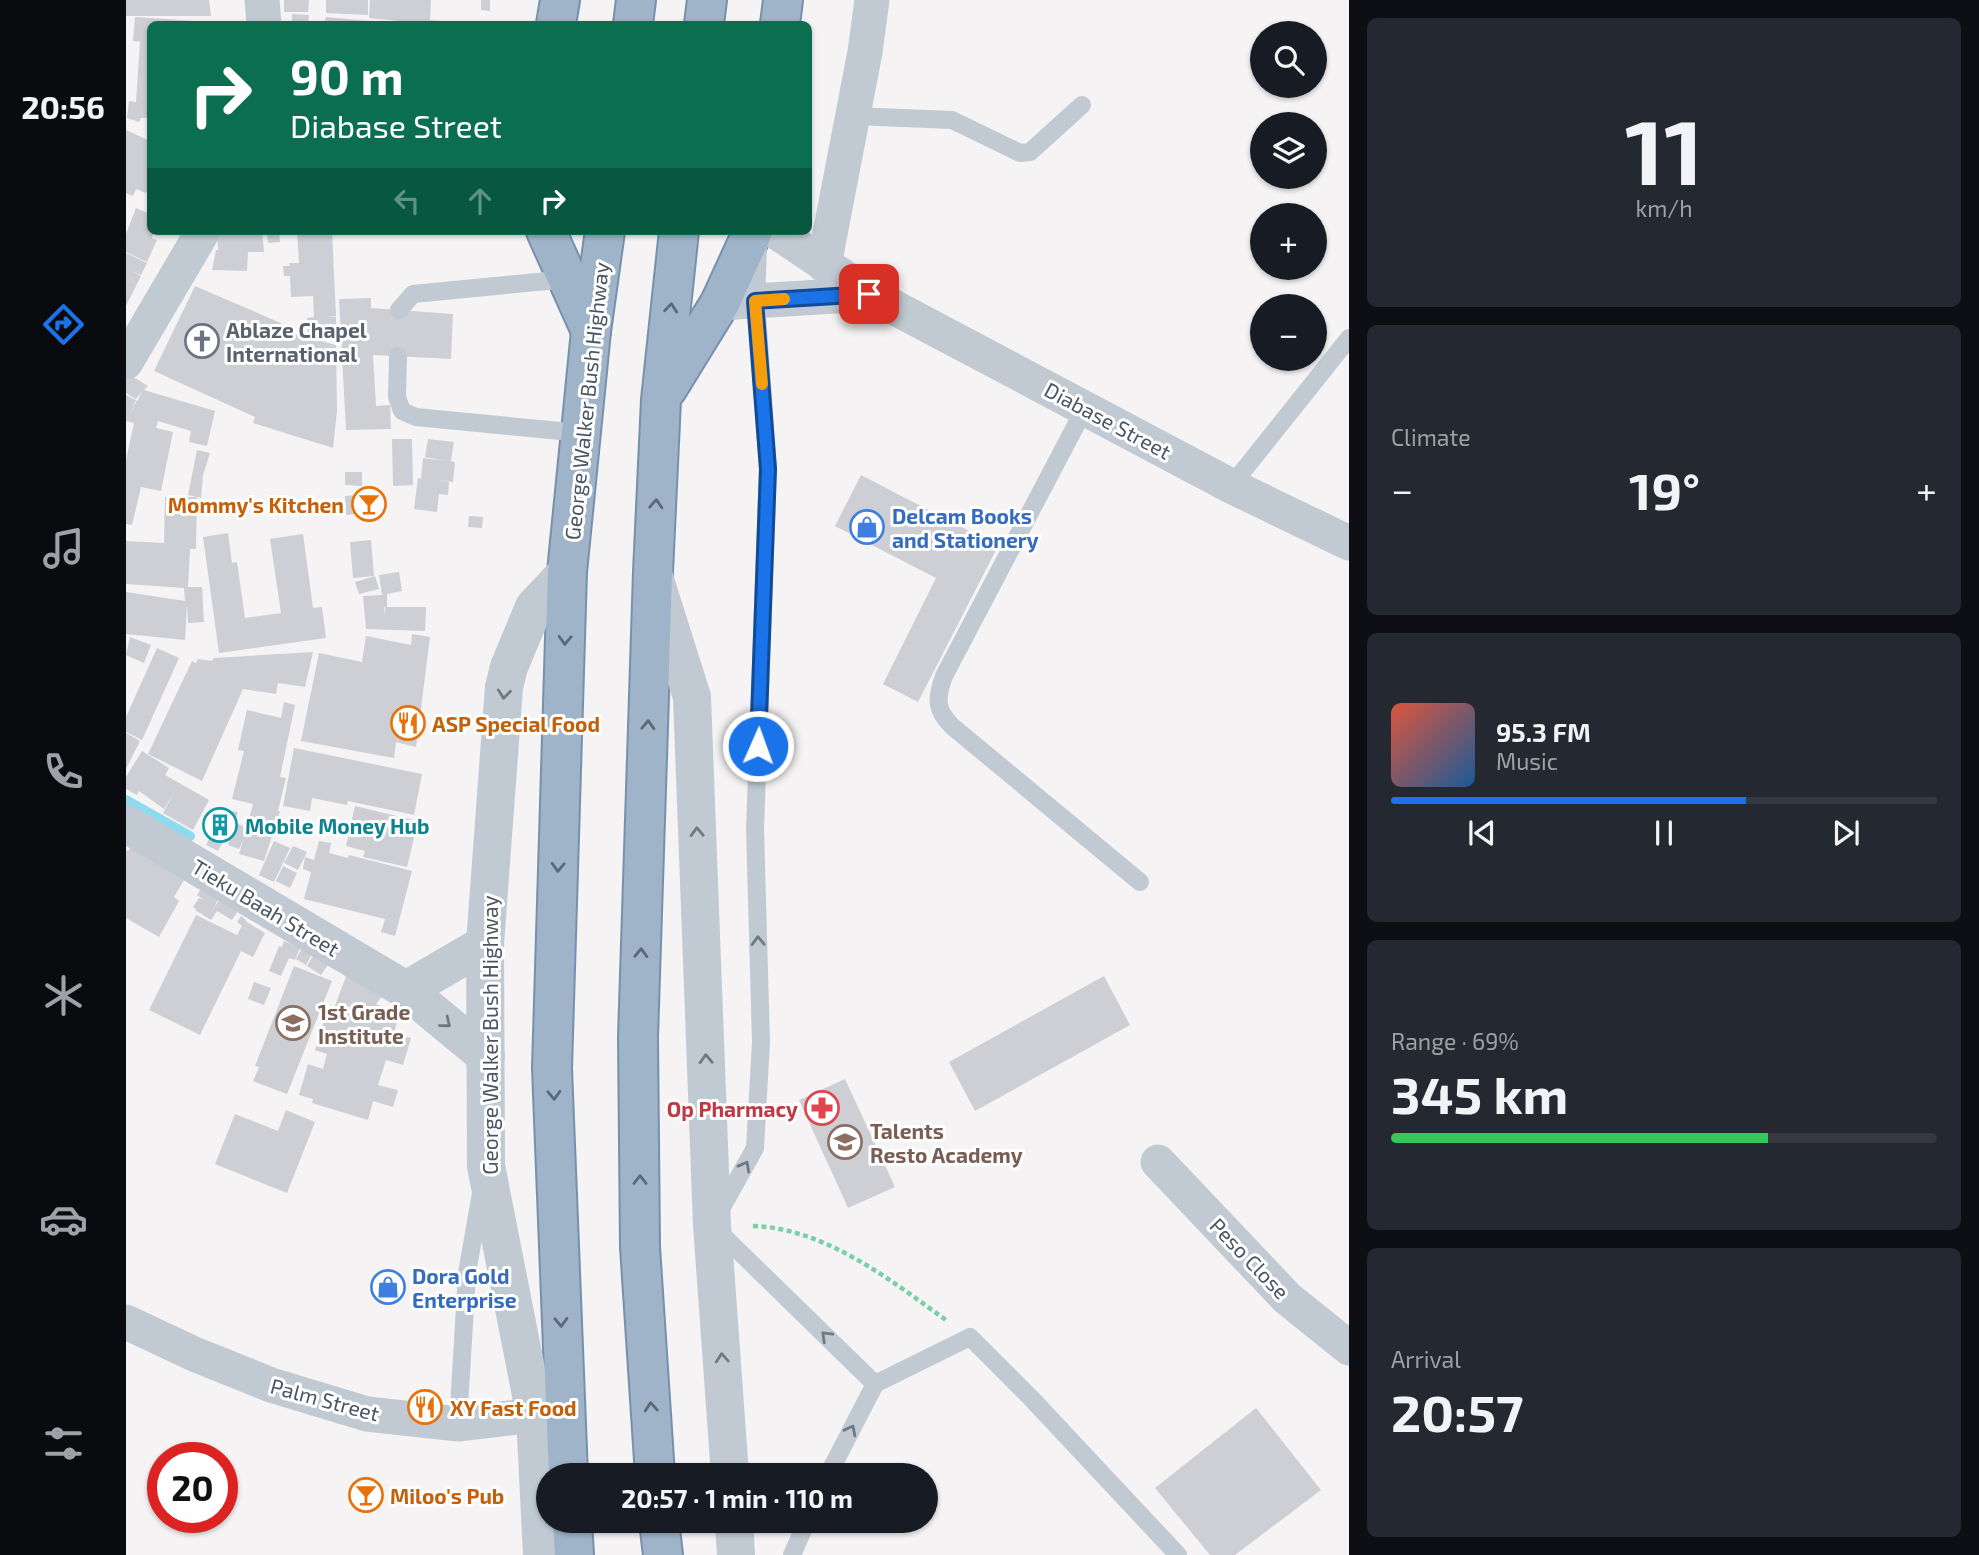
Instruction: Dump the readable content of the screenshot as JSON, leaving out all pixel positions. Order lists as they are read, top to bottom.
{
  "streets": {
    "highway": ["George Walker Bush Highway"],
    "street": [
      "Diabase Street",
      "Tieku Baah Street",
      "Peso Close",
      "Palm Street"
    ]
  },
  "crossings": [
    ["George Walker Bush Highway", "Tieku Baah Street"],
    ["George Walker Bush Highway", "Palm Street"]
  ],
  "places": {
    "church": ["Ablaze Chapel International"],
    "bar": ["Mommy's Kitchen", "Miloo's Pub"],
    "shop": ["Delcam Books and Stationery", "Dora Gold Enterprise"],
    "restaurant": ["ASP Special Food", "XY Fast Food"],
    "building": ["Mobile Money Hub"],
    "school or university": ["1st Grade Institute", "Talents Resto Academy"],
    "pharmacy": ["Op Pharmacy"]
  },
  "page": {
    "tabs": "20:56",
    "tile": [
      ["11", "km/h"],
      "Climate",
      ["Range · 69%", "345 km"],
      ["Arrival", "20:57"]
    ],
    "map_buttons": ["+", "−"],
    "turn": ["90 m", "Diabase Street"],
    "heat": ["−", "19°", "+"],
    "song": ["95.3 FM", "Music"],
    "limit": "20",
    "trip": "20:57 · 1 min · 110 m"
  }
}
